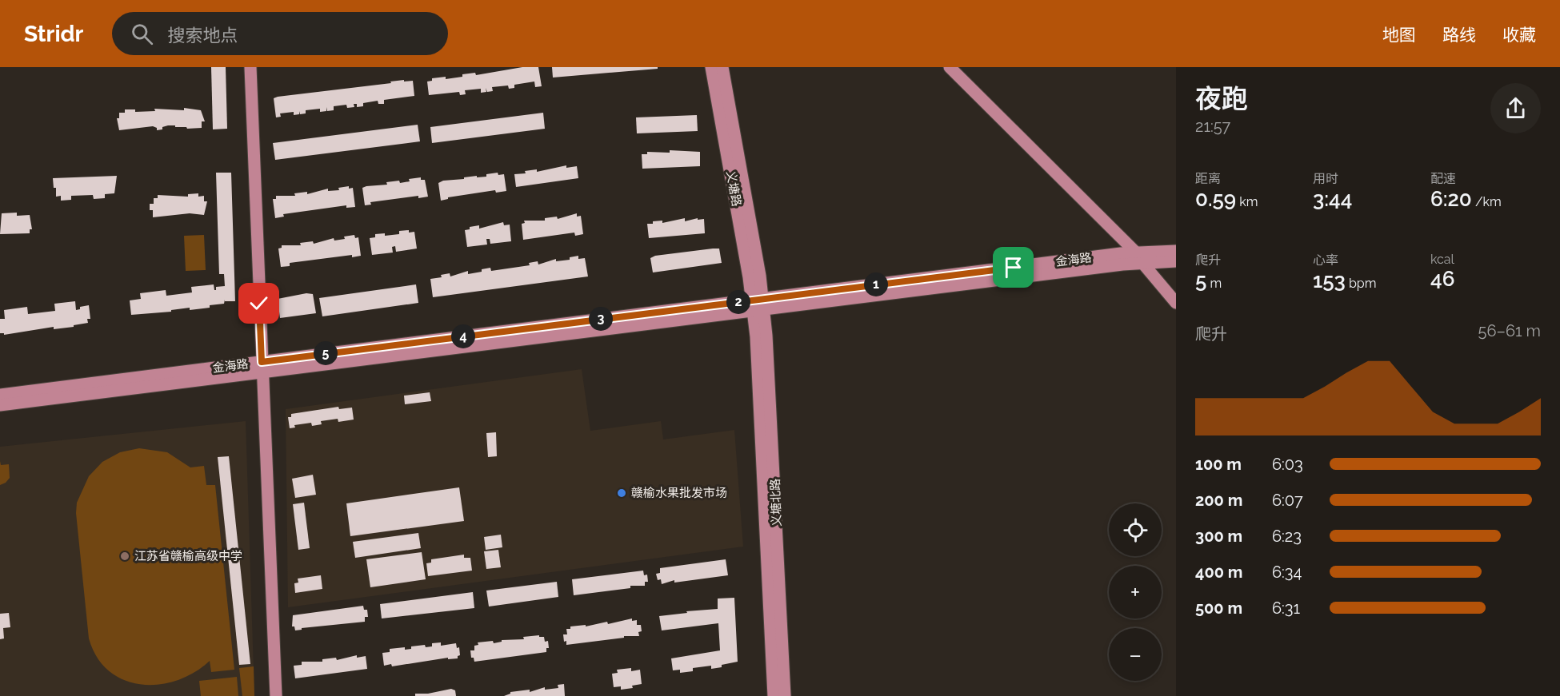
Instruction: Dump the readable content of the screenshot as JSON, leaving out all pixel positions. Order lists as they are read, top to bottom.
{
  "streets": {
    "main road": ["义塘路", "金海路", "义塘北路"]
  },
  "crossings": [
    ["义塘路", "金海路"],
    ["义塘路", "义塘北路"],
    ["金海路", "义塘北路"]
  ],
  "places": ["赣榆水果批发市场", "江苏省赣榆高级中学"],
  "page": {
    "header": "Stridr",
    "search": "搜索地点",
    "nav": ["地图", "路线", "收藏"],
    "heading": ["夜跑", "21:57"],
    "stats": [
      ["距离", "0.59 km"],
      ["用时", "3:44"],
      ["配速", "6:20 /km"],
      ["爬升", "5 m"],
      ["心率", "153 bpm"],
      ["kcal", "46"]
    ],
    "pins": [
      "1",
      "2",
      "3",
      "4",
      "5"
    ],
    "chart": ["爬升", "56–61 m"],
    "list": [
      {
        "name": "100 m",
        "note": "6:03"
      },
      {
        "name": "200 m",
        "note": "6:07"
      },
      {
        "name": "300 m",
        "note": "6:23"
      },
      {
        "name": "400 m",
        "note": "6:34"
      },
      {
        "name": "500 m",
        "note": "6:31"
      }
    ],
    "map_buttons": ["+", "−"]
  }
}
